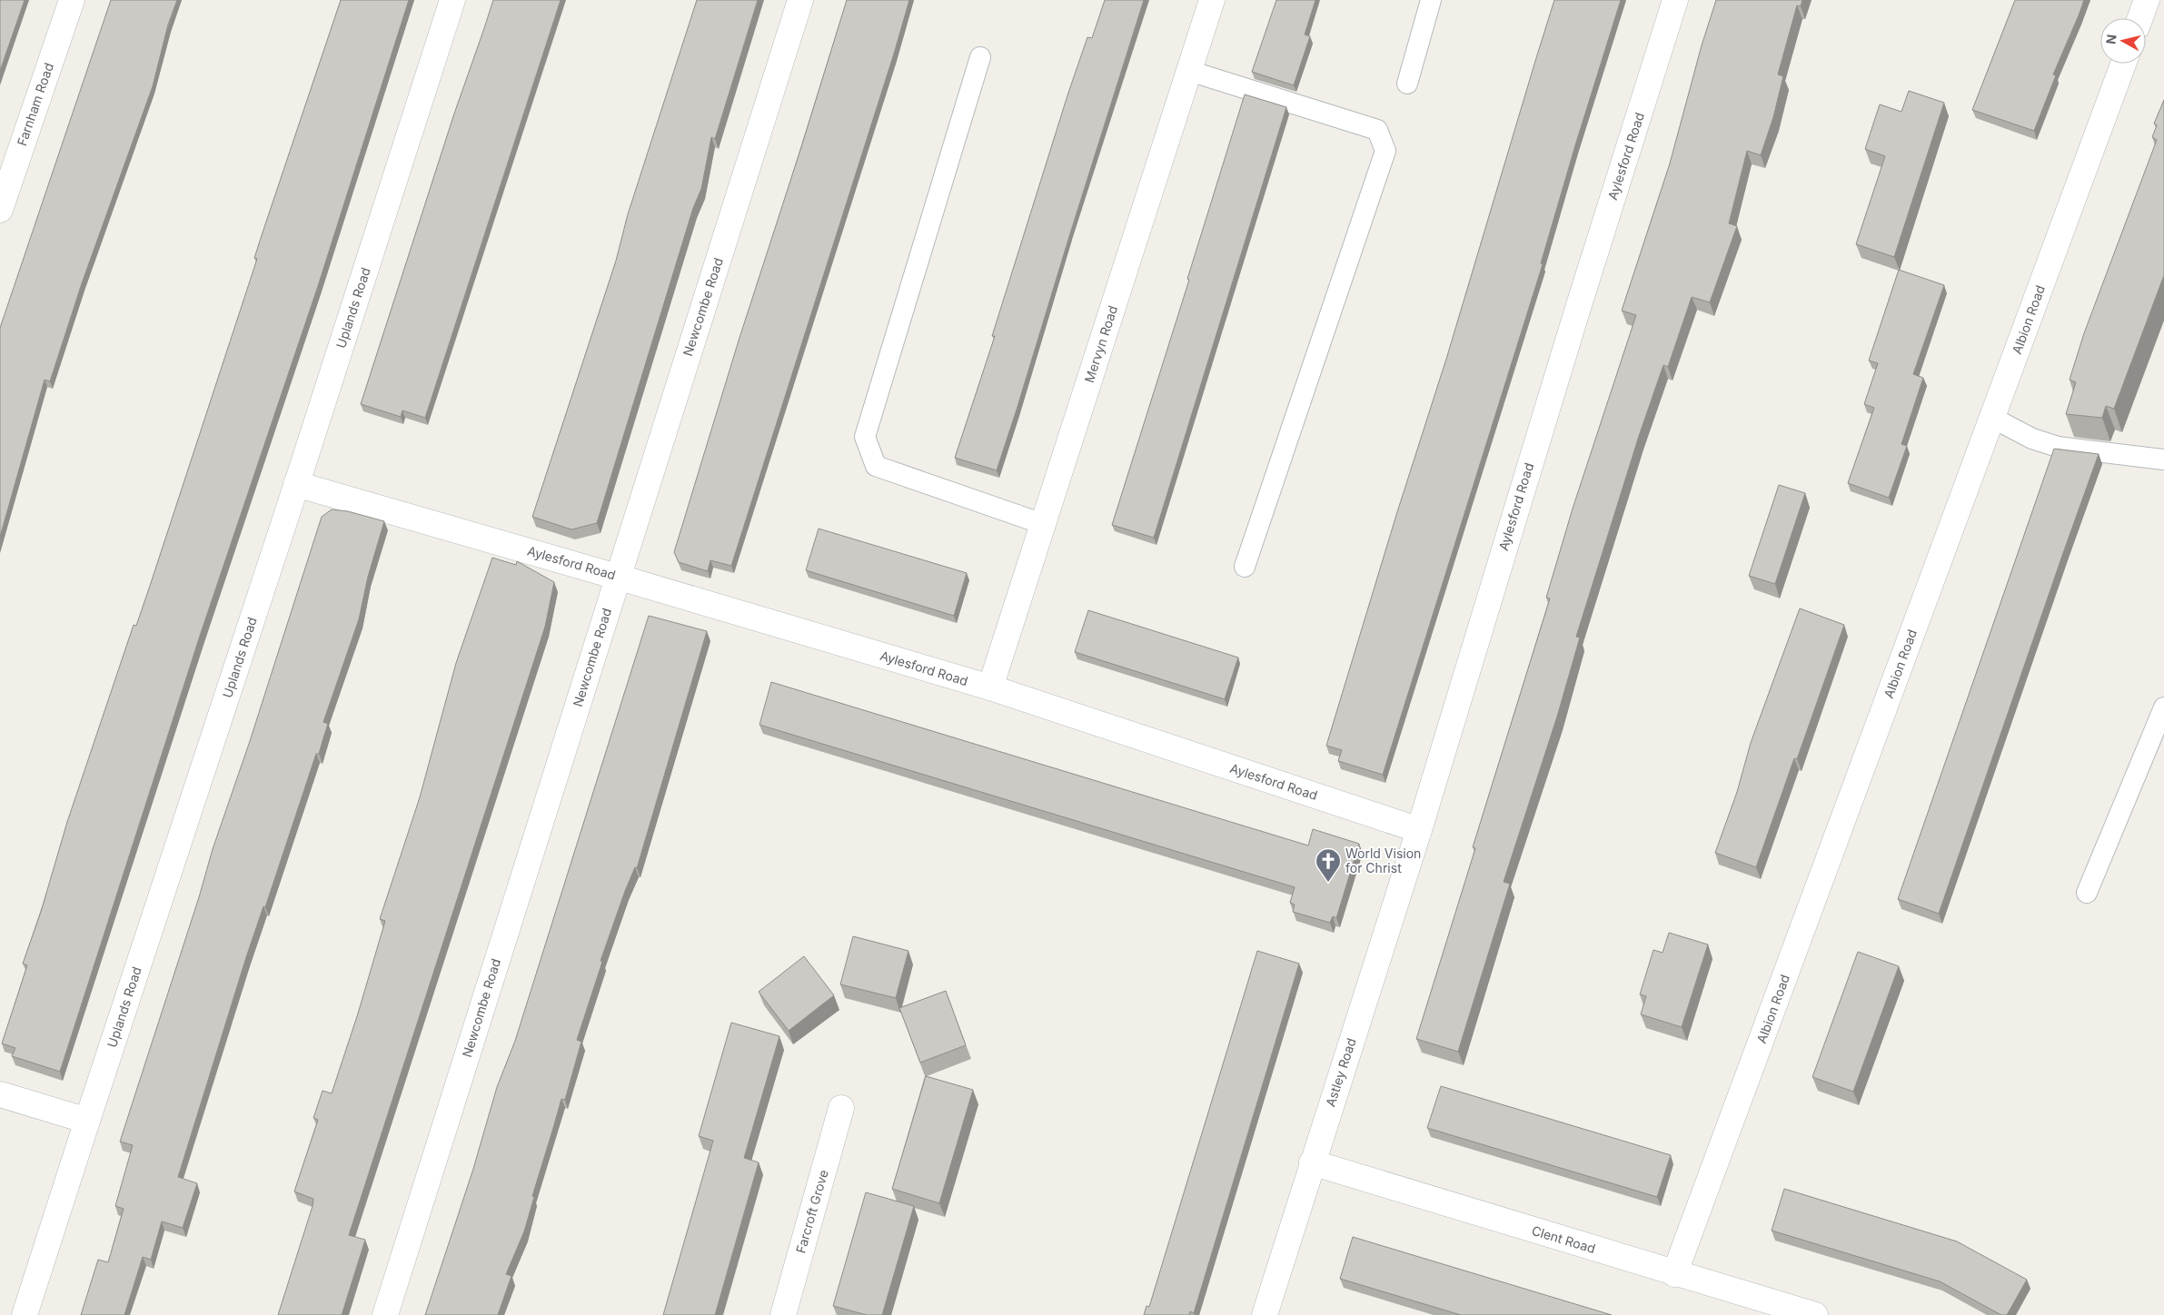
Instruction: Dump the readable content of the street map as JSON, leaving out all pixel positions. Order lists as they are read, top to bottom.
{
  "streets": {
    "street": [
      "Farnham Road",
      "Aylesford Road",
      "Newcombe Road",
      "Uplands Road",
      "Albion Road",
      "Mervyn Road",
      "Astley Road",
      "Farcroft Grove",
      "Clent Road"
    ]
  },
  "crossings": [
    ["Aylesford Road", "Newcombe Road"],
    ["Aylesford Road", "Uplands Road"],
    ["Aylesford Road", "Mervyn Road"],
    ["Aylesford Road", "Astley Road"],
    ["Albion Road", "Clent Road"],
    ["Astley Road", "Clent Road"]
  ],
  "places": {
    "church": ["World Vision for Christ"]
  },
  "north": "left"
}
